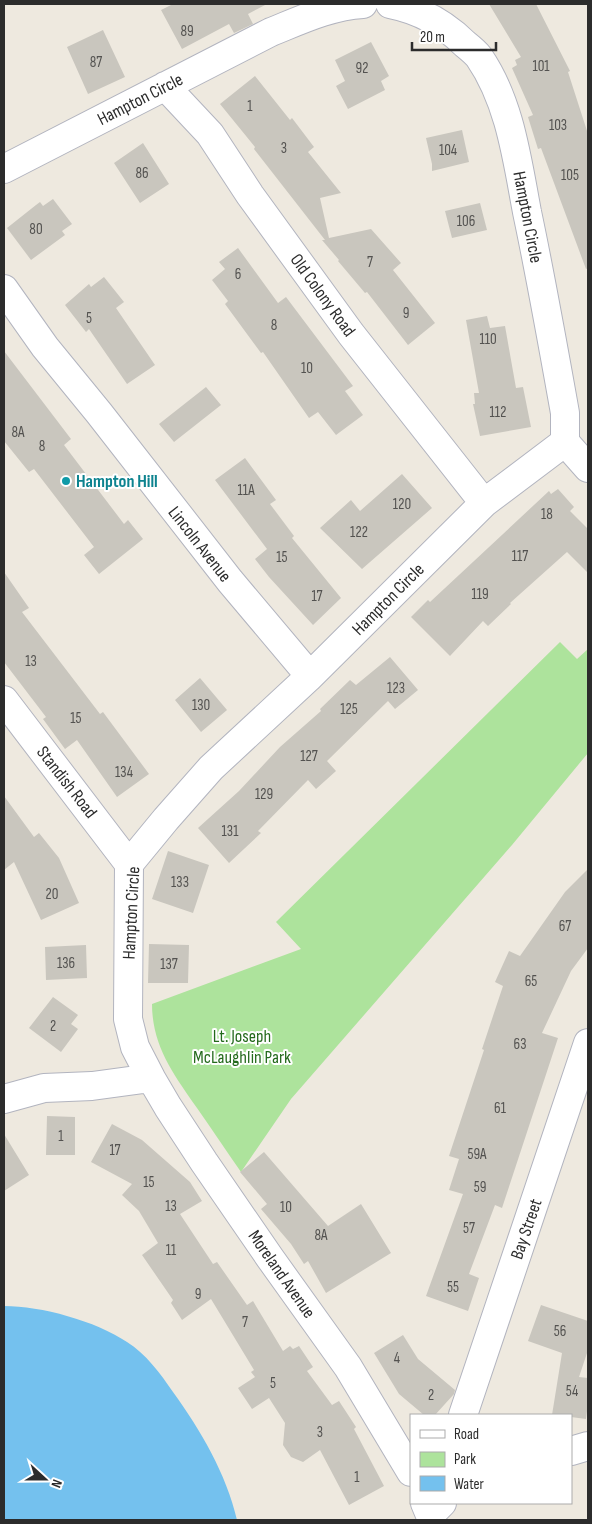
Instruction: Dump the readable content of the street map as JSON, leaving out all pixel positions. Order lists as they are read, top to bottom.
{
  "streets": {
    "street": [
      "Hampton Circle",
      "Old Colony Road",
      "Lincoln Avenue",
      "Standish Road",
      "Bay Street",
      "Moreland Avenue"
    ]
  },
  "crossings": [
    ["Hampton Circle", "Old Colony Road"],
    ["Hampton Circle", "Lincoln Avenue"],
    ["Hampton Circle", "Standish Road"],
    ["Hampton Circle", "Moreland Avenue"]
  ],
  "parks": ["Lt. Joseph McLaughlin Park"],
  "places": ["Hampton Hill"],
  "house_numbers": [
    "89",
    "87",
    "101",
    "92",
    "1",
    "103",
    "3",
    "104",
    "86",
    "105",
    "106",
    "80",
    "7",
    "6",
    "9",
    "5",
    "8",
    "110",
    "10",
    "112",
    "8A",
    "8",
    "11A",
    "120",
    "18",
    "122",
    "117",
    "15",
    "119",
    "17",
    "13",
    "123",
    "130",
    "125",
    "15",
    "127",
    "134",
    "129",
    "131",
    "133",
    "20",
    "67",
    "136",
    "137",
    "65",
    "2",
    "63",
    "61",
    "1",
    "17",
    "59A",
    "15",
    "59",
    "13",
    "10",
    "57",
    "8A",
    "11",
    "55",
    "9",
    "7",
    "56",
    "4",
    "5",
    "54",
    "2",
    "3",
    "1"
  ],
  "legend": ["Road", "Park", "Water"],
  "scale_bar": "20 m",
  "north": "right"
}
